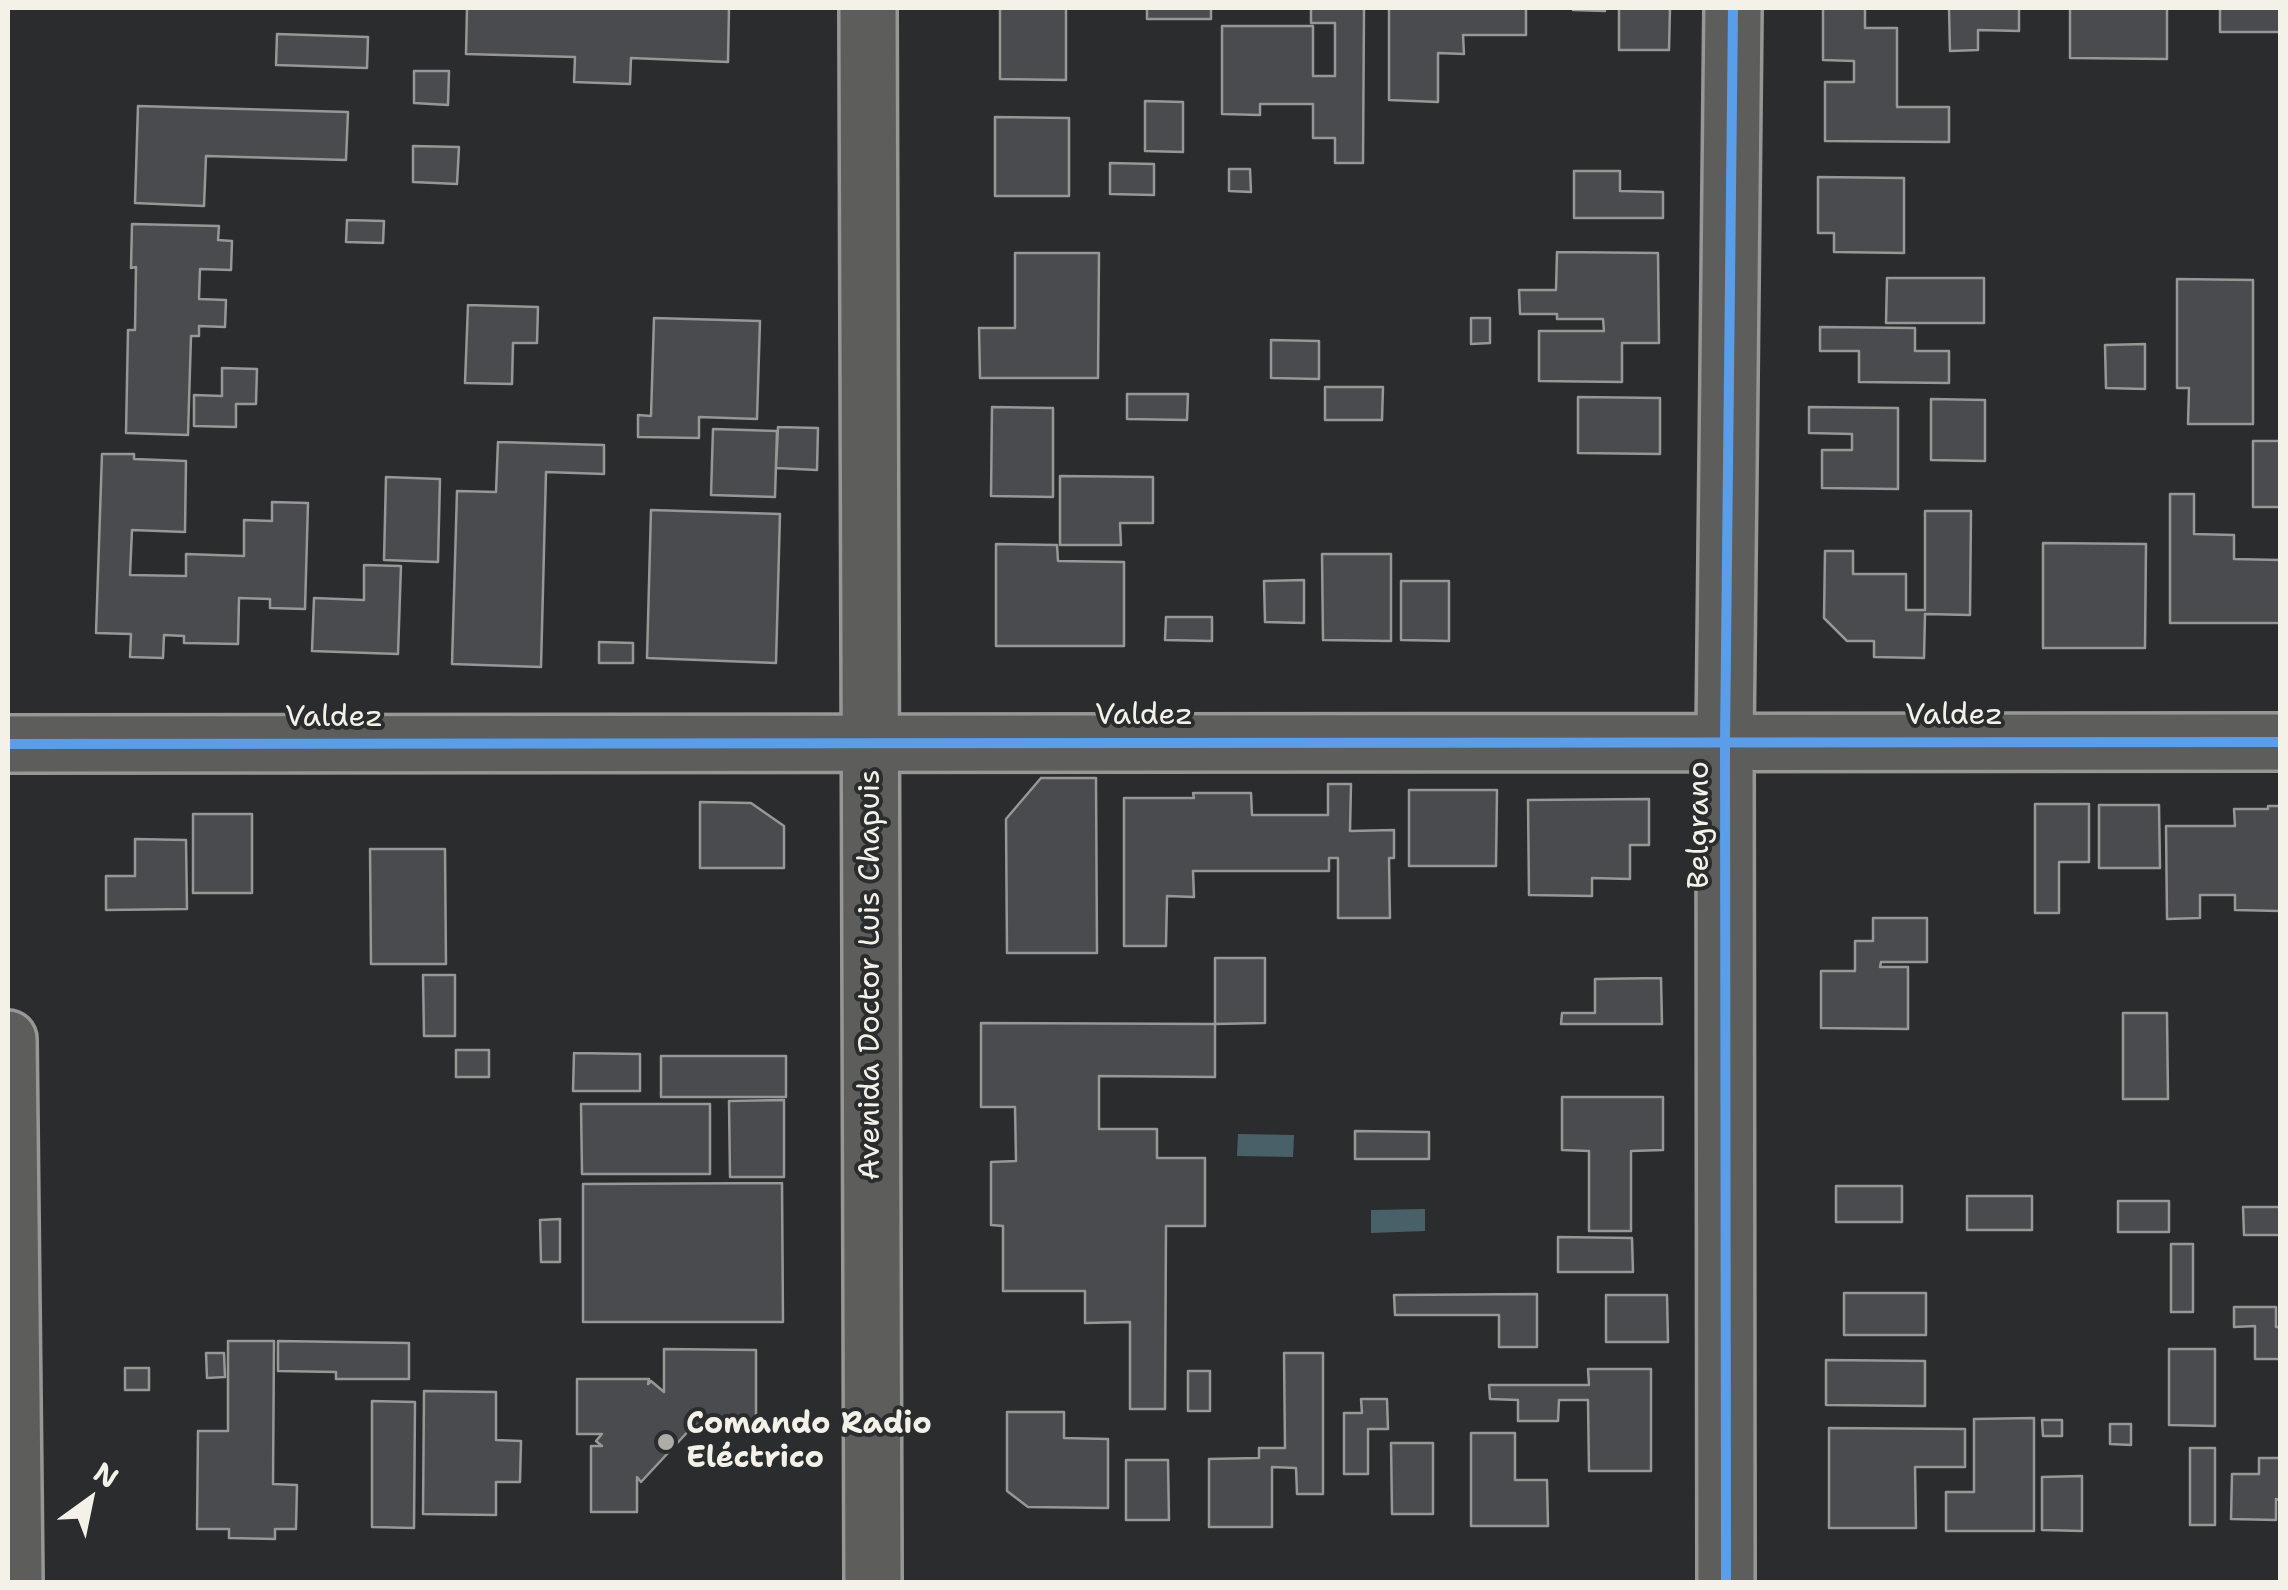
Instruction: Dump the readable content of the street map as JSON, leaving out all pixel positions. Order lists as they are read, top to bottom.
{
  "streets": {
    "street": ["Valdez", "Belgrano", "Avenida Doctor Luis Chapuis"]
  },
  "crossings": [
    ["Valdez", "Belgrano"],
    ["Valdez", "Avenida Doctor Luis Chapuis"]
  ],
  "places": ["Comando Radio Eléctrico"],
  "north": "top right"
}
